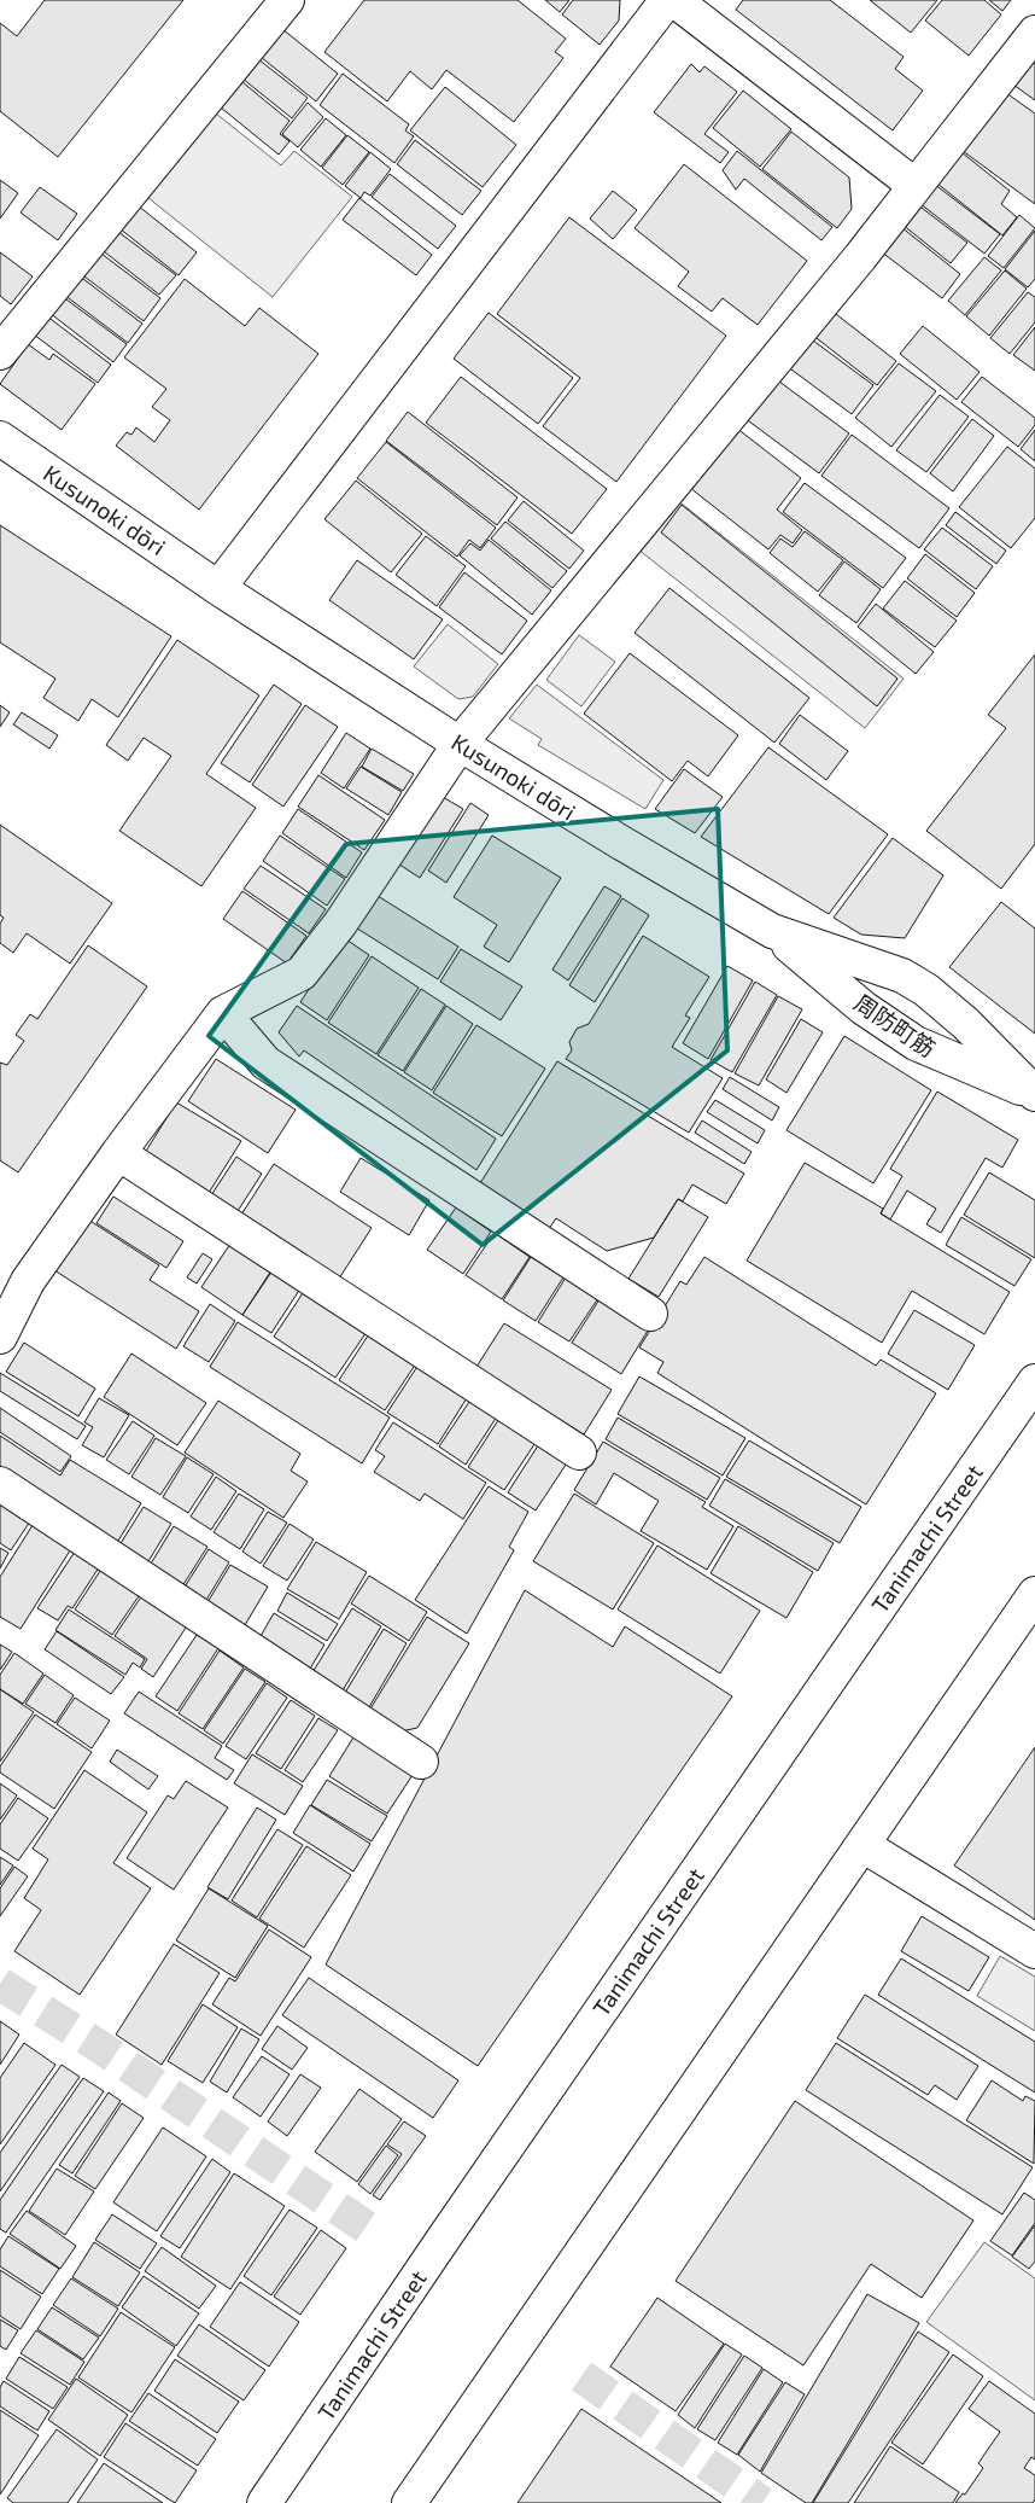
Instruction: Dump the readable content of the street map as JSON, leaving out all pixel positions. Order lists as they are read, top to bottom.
{
  "streets": {
    "street": ["Kusunoki dōri", "周防町筋", "Tanimachi Street"]
  },
  "crossings": [
    ["Kusunoki dōri", "周防町筋"]
  ]
}
